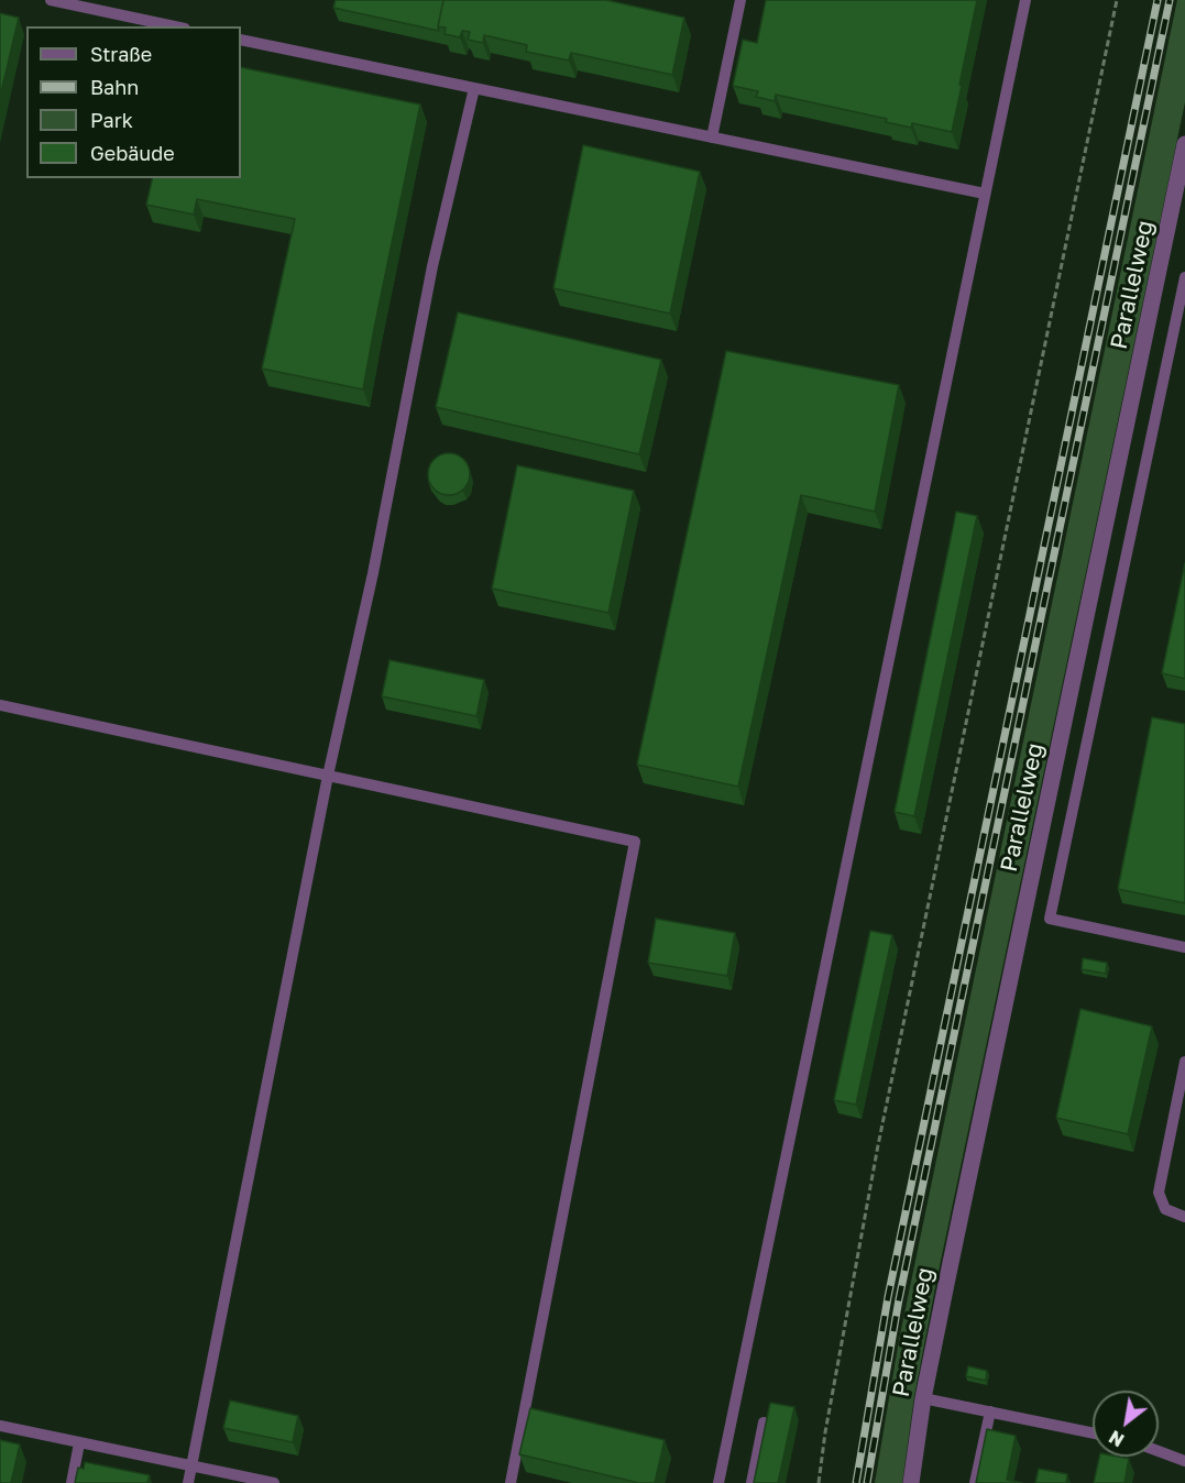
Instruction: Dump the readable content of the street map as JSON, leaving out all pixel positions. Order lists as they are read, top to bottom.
{
  "streets": {
    "street": ["Parallelweg"]
  },
  "legend": [
    "Straße",
    "Bahn",
    "Park",
    "Gebäude"
  ],
  "north": "bottom left"
}
